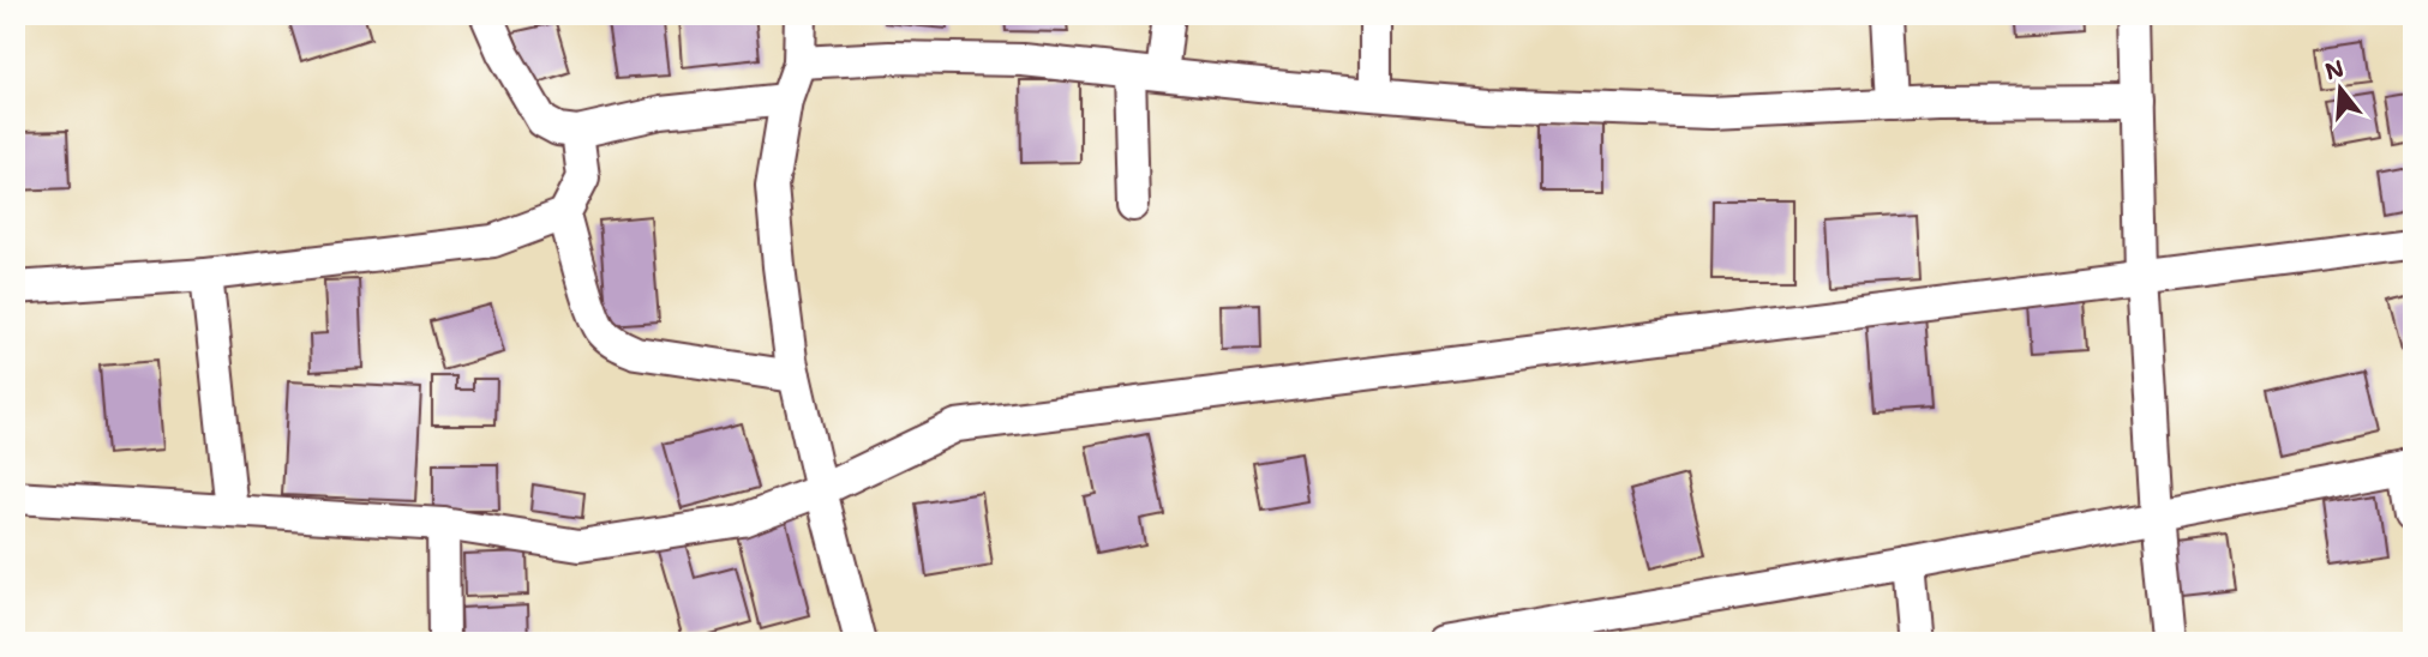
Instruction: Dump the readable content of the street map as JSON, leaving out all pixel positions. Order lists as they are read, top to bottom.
{
  "north": "top"
}
